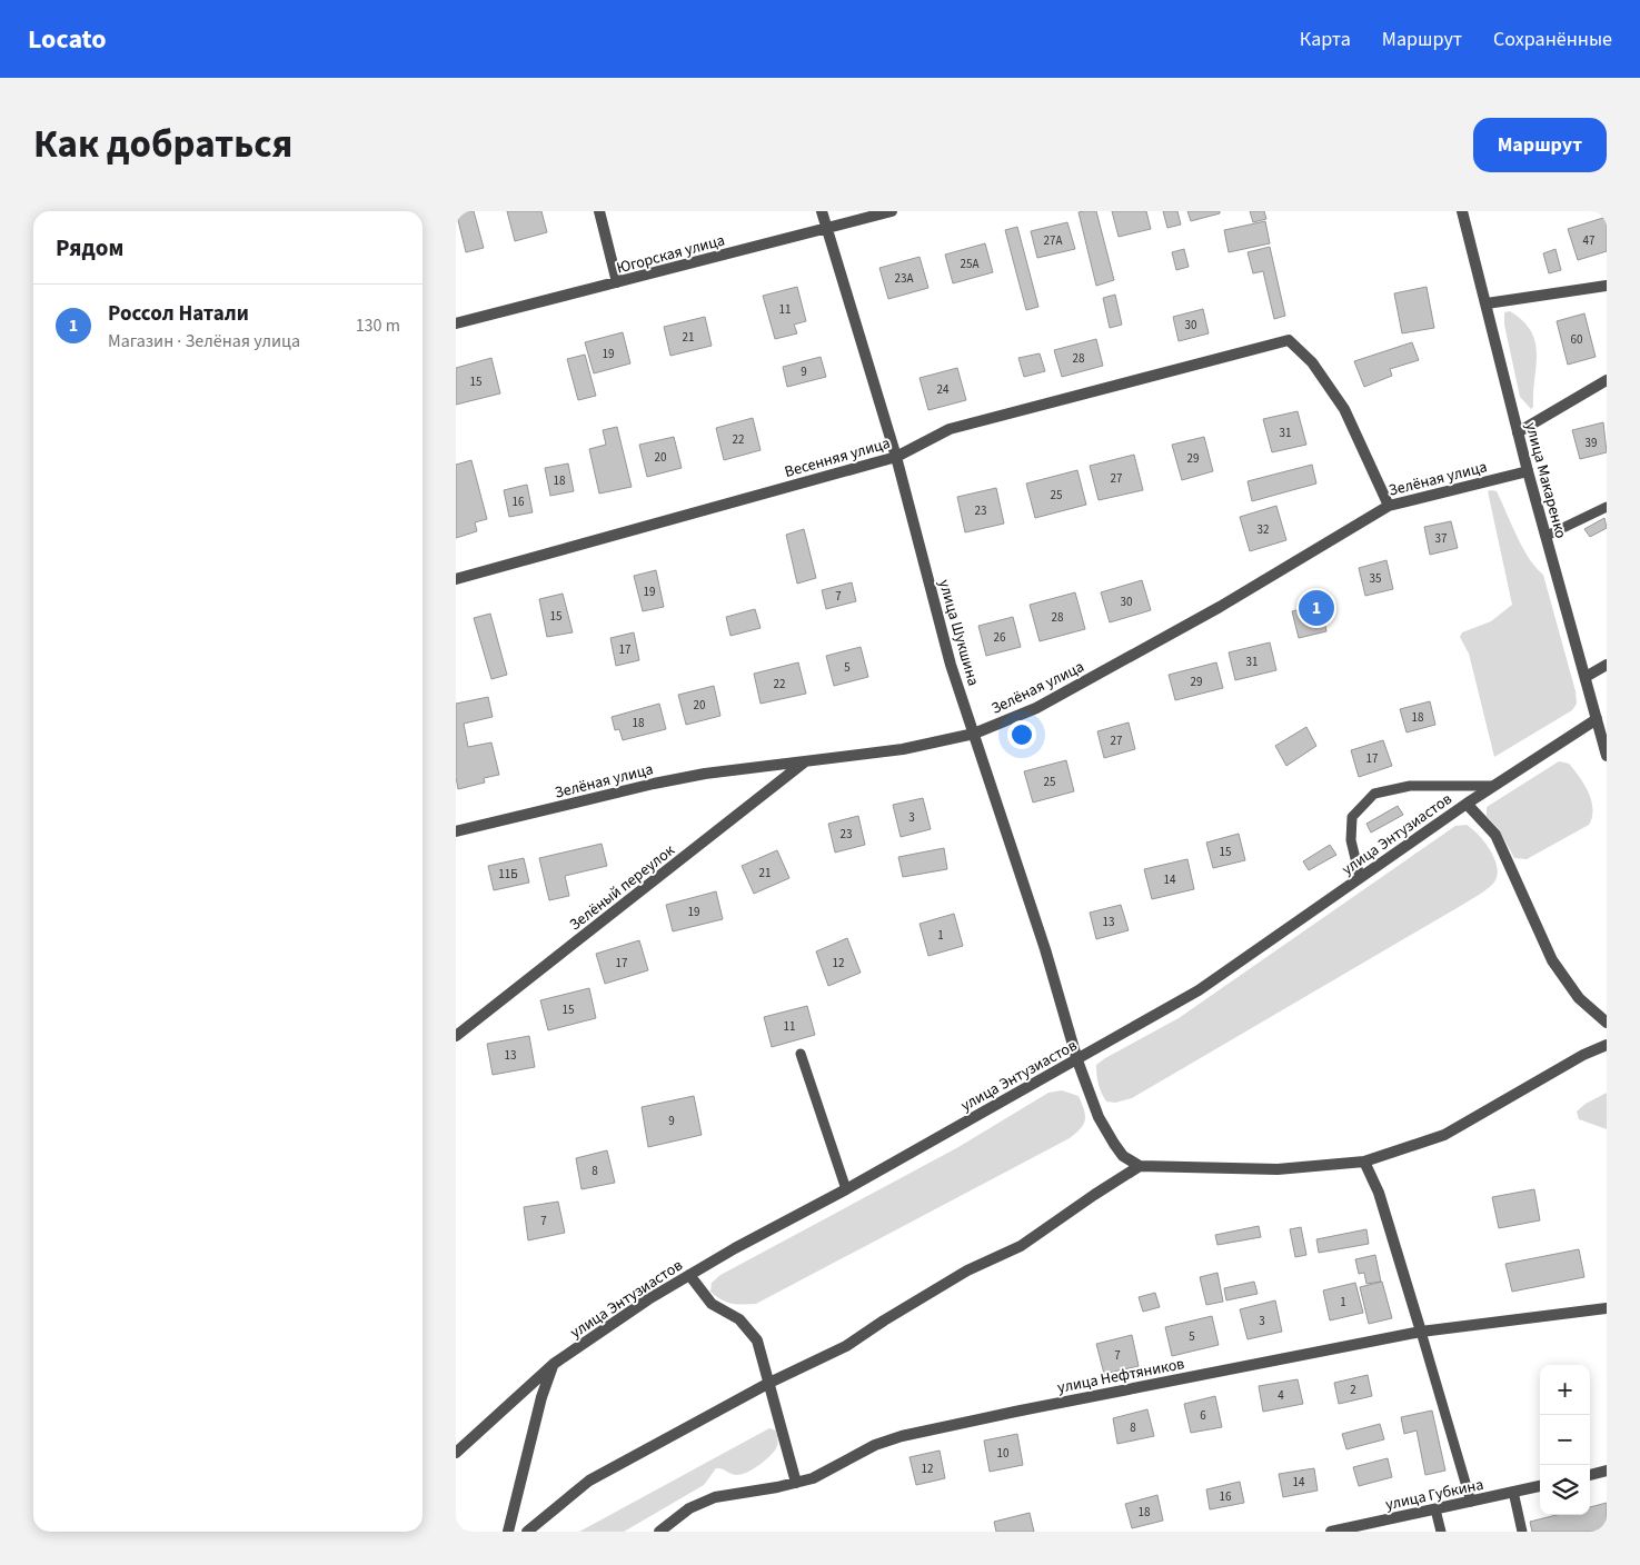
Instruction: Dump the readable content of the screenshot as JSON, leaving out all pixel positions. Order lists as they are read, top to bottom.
{
  "streets": {
    "street": [
      "Югорская улица",
      "Весенняя улица",
      "Зелёная улица",
      "улица Макаренко",
      "улица Шукшина",
      "улица Энтузиастов",
      "Зелёный переулок",
      "улица Нефтяников",
      "улица Губкина"
    ]
  },
  "crossings": [
    ["Югорская улица", "улица Шукшина"],
    ["Весенняя улица", "Зелёная улица"],
    ["Весенняя улица", "улица Шукшина"],
    ["Зелёная улица", "улица Макаренко"],
    ["Зелёная улица", "улица Шукшина"],
    ["Зелёная улица", "Зелёный переулок"],
    ["улица Макаренко", "улица Энтузиастов"],
    ["улица Шукшина", "улица Энтузиастов"]
  ],
  "house_numbers": [
    "27А",
    "47",
    "25А",
    "23А",
    "11",
    "30",
    "21",
    "60",
    "19",
    "28",
    "9",
    "15",
    "24",
    "31",
    "22",
    "39",
    "20",
    "29",
    "27",
    "18",
    "25",
    "16",
    "23",
    "32",
    "37",
    "35",
    "19",
    "7",
    "30",
    "15",
    "28",
    "26",
    "17",
    "31",
    "5",
    "29",
    "22",
    "20",
    "18",
    "18",
    "27",
    "17",
    "25",
    "3",
    "23",
    "15",
    "21",
    "11Б",
    "14",
    "19",
    "13",
    "1",
    "17",
    "12",
    "15",
    "11",
    "13",
    "9",
    "8",
    "7",
    "1",
    "3",
    "5",
    "7",
    "2",
    "4",
    "6",
    "8",
    "10",
    "12",
    "14",
    "16",
    "18"
  ],
  "page": {
    "header": "Locato",
    "nav": ["Карта", "Маршрут", "Сохранённые"],
    "title": "Как добраться",
    "buttons": "Маршрут",
    "heading": "Рядом",
    "list": [
      {
        "mark": "1",
        "name": "Россол Натали",
        "note": "Магазин · Зелёная улица",
        "value": "130 m"
      }
    ],
    "pins": "1",
    "map_buttons": ["+", "−"]
  }
}
